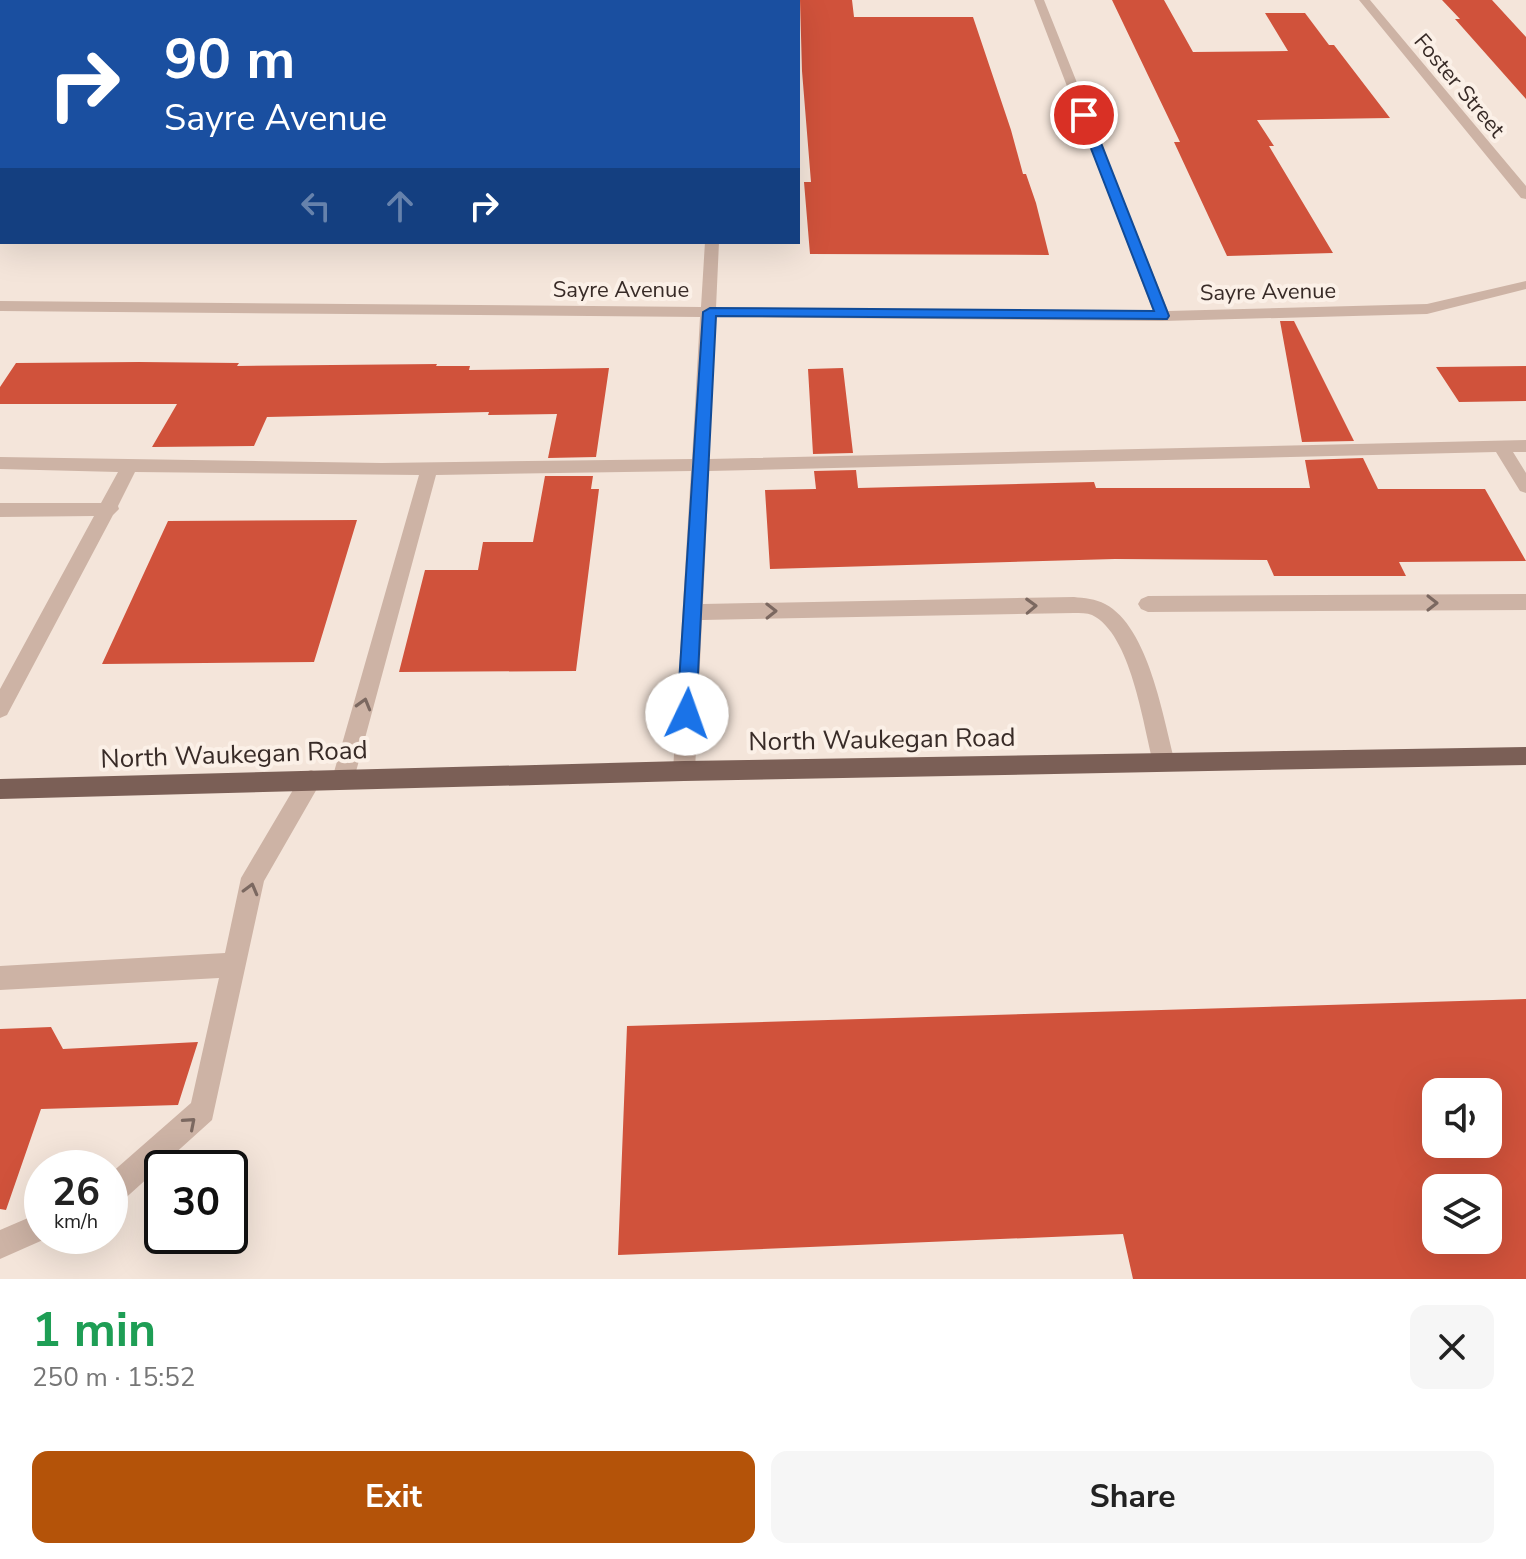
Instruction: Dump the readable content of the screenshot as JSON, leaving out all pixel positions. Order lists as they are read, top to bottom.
{
  "streets": {
    "main road": ["North Waukegan Road"],
    "street": ["Foster Street", "Sayre Avenue"]
  },
  "page": {
    "turn": ["90 m", "Sayre Avenue"],
    "speed": "26 km/h",
    "limit": "30",
    "heading": ["1 min", "250 m · 15:52"],
    "buttons": ["Exit", "Share"]
  }
}
